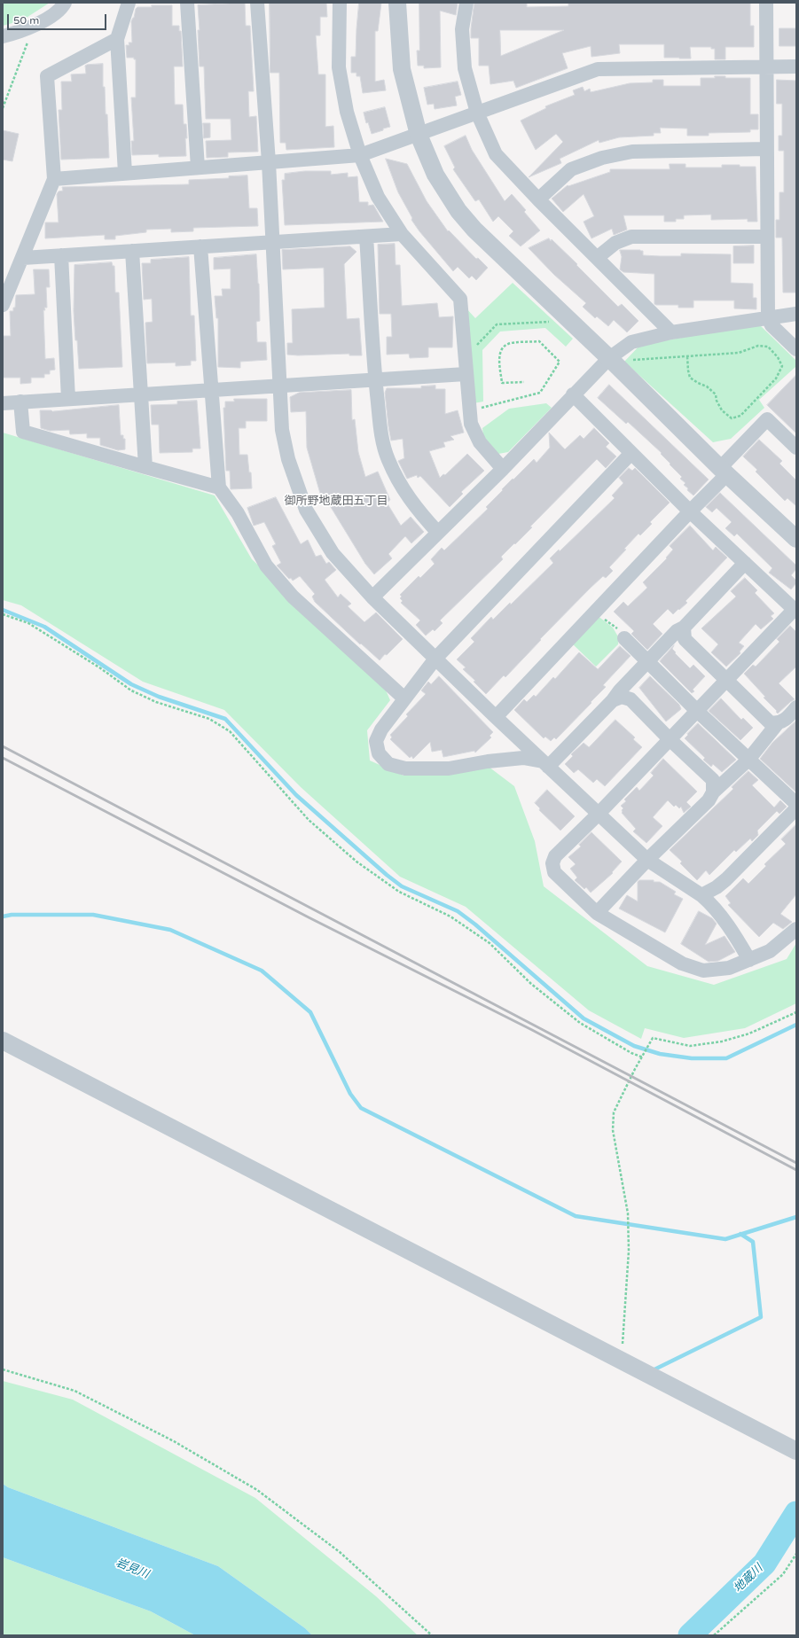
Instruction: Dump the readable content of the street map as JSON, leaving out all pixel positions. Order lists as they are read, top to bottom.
{
  "districts": ["御所野地蔵田五丁目"],
  "water": ["岩見川", "地蔵川"],
  "scale_bar": "50 m"
}
